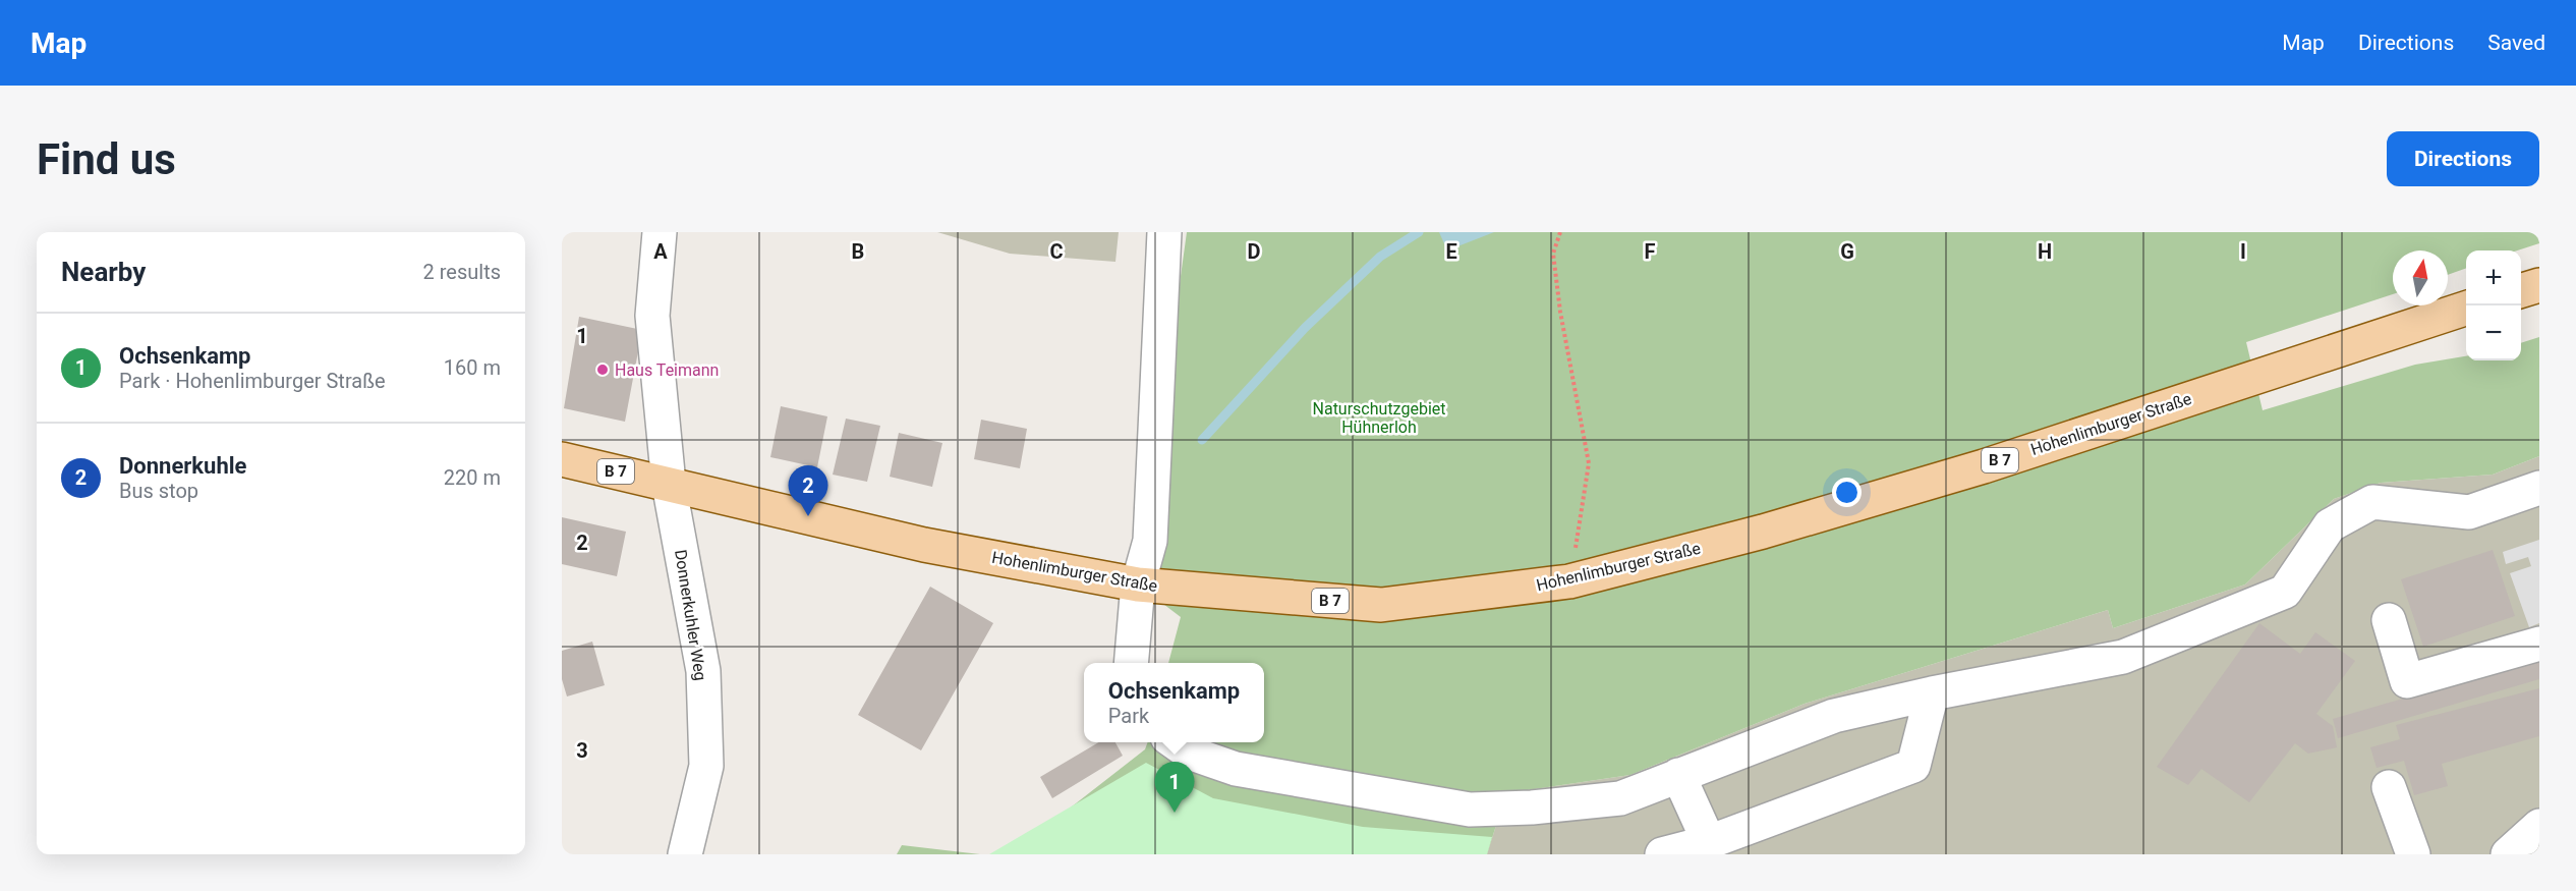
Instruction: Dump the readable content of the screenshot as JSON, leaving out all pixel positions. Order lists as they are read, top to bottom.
{
  "streets": {
    "main road": ["Hohenlimburger Straße", "B 7"],
    "street": ["Donnerkuhler Weg"]
  },
  "crossings": [
    ["Hohenlimburger Straße", "B 7"],
    ["Hohenlimburger Straße", "Donnerkuhler Weg"],
    ["B 7", "Donnerkuhler Weg"]
  ],
  "parks": ["Naturschutzgebiet Hühnerloh"],
  "places": ["Haus Teimann"],
  "north": "top",
  "page": {
    "header": "Map",
    "nav": ["Map", "Directions", "Saved"],
    "buttons": "Directions",
    "title": "Find us",
    "heading": ["Nearby", "2 results"],
    "map_buttons": ["+", "−"],
    "list": [
      {
        "mark": "1",
        "name": "Ochsenkamp",
        "note": "Park · Hohenlimburger Straße",
        "value": "160 m"
      },
      {
        "mark": "2",
        "name": "Donnerkuhle",
        "note": "Bus stop",
        "value": "220 m"
      }
    ],
    "pins": ["2", "1"],
    "popup": ["Ochsenkamp", "Park"]
  },
  "grid": {
    "columns": [
      "A",
      "B",
      "C",
      "D",
      "E",
      "F",
      "G",
      "H",
      "I"
    ],
    "rows": ["1", "2", "3"]
  }
}
